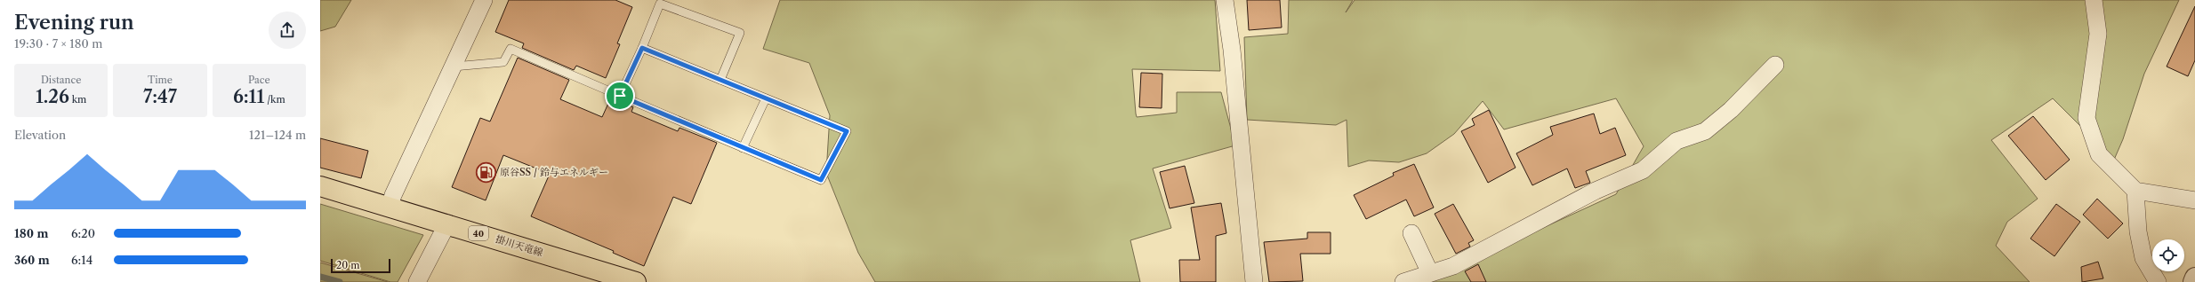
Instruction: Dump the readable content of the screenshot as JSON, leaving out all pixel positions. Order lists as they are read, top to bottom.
{
  "streets": {
    "main road": ["40", "掛川天竜線"]
  },
  "places": {
    "fuel station": ["原谷SS / 鈴与エネルギー"]
  },
  "scale_bar": "20 m",
  "page": {
    "heading": ["Evening run", "19:30 · 7 × 180 m"],
    "stats": [
      ["Distance", "1.26 km"],
      ["Time", "7:47"],
      ["Pace", "6:11 /km"]
    ],
    "chart": ["Elevation", "121–124 m"],
    "list": [
      {
        "name": "180 m",
        "note": "6:20"
      },
      {
        "name": "360 m",
        "note": "6:14"
      }
    ],
    "scale": "20 m"
  }
}
